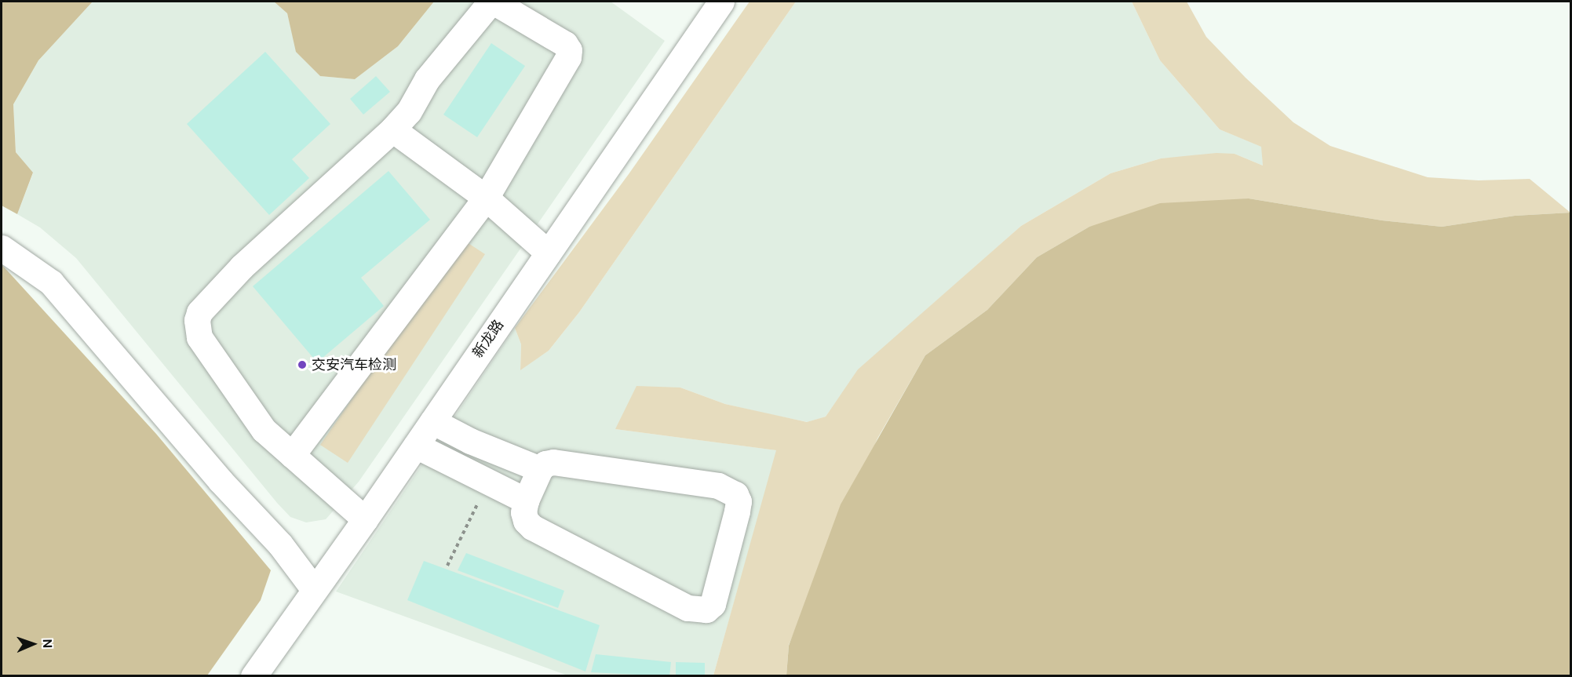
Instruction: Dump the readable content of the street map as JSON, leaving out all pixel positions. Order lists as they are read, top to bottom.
{
  "streets": {
    "main road": ["新龙路"]
  },
  "places": ["交安汽车检测"],
  "north": "right"
}
